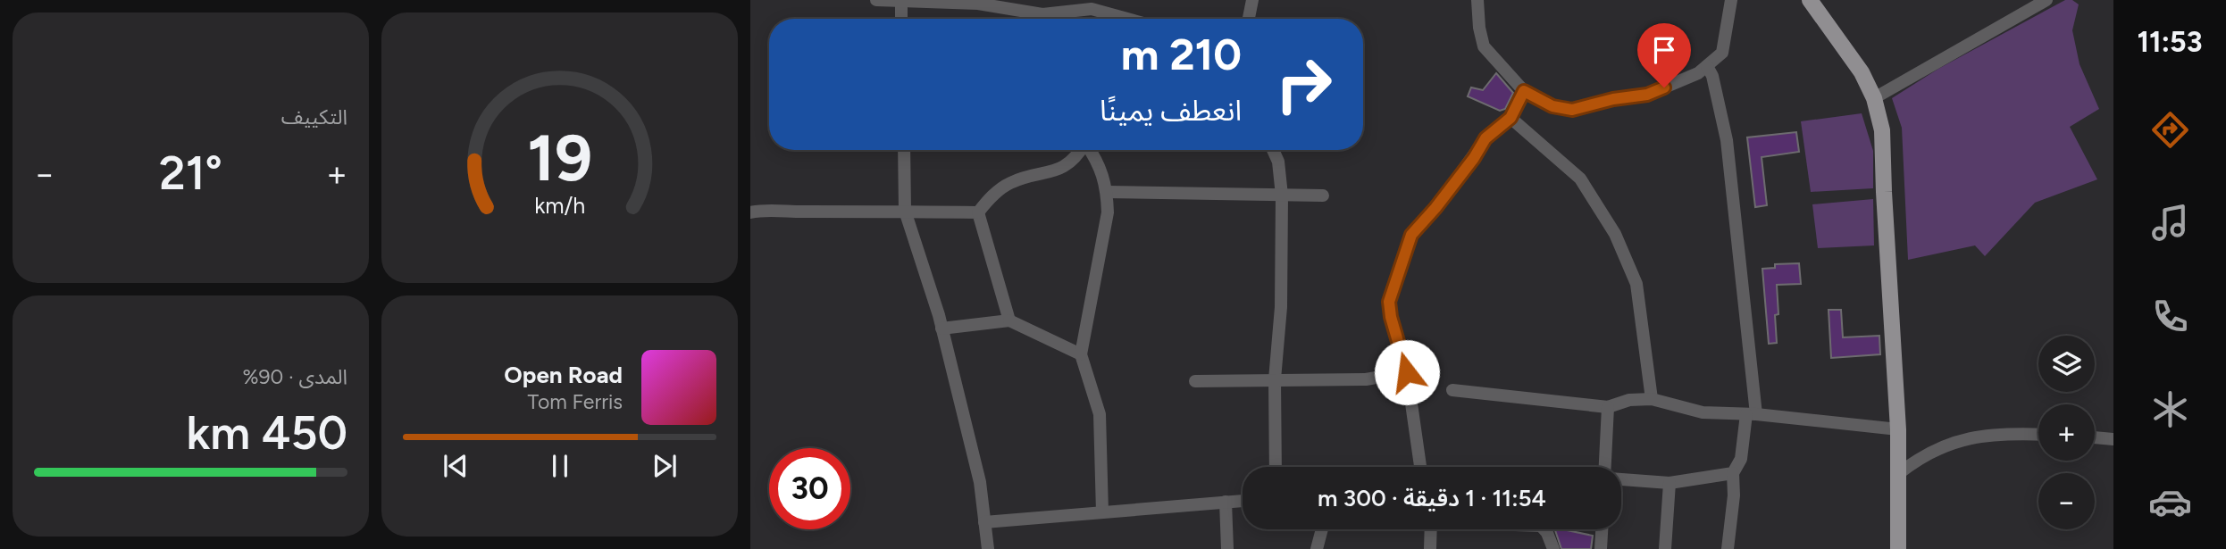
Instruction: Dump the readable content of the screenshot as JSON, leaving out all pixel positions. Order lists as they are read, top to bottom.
{
  "page": {
    "tabs": "11:53",
    "tile": [
      "التكييف",
      ["المدى · 90%", "450 km"]
    ],
    "turn": ["210 m", "انعطف يمينًا"],
    "heat": ["−", "21°", "+"],
    "map_buttons": ["+", "−"],
    "song": ["Open Road", "Tom Ferris"],
    "limit": "30",
    "trip": "11:54 · 1 دقيقة · 300 m",
    "gauge": ["19", "km/h"]
  }
}
